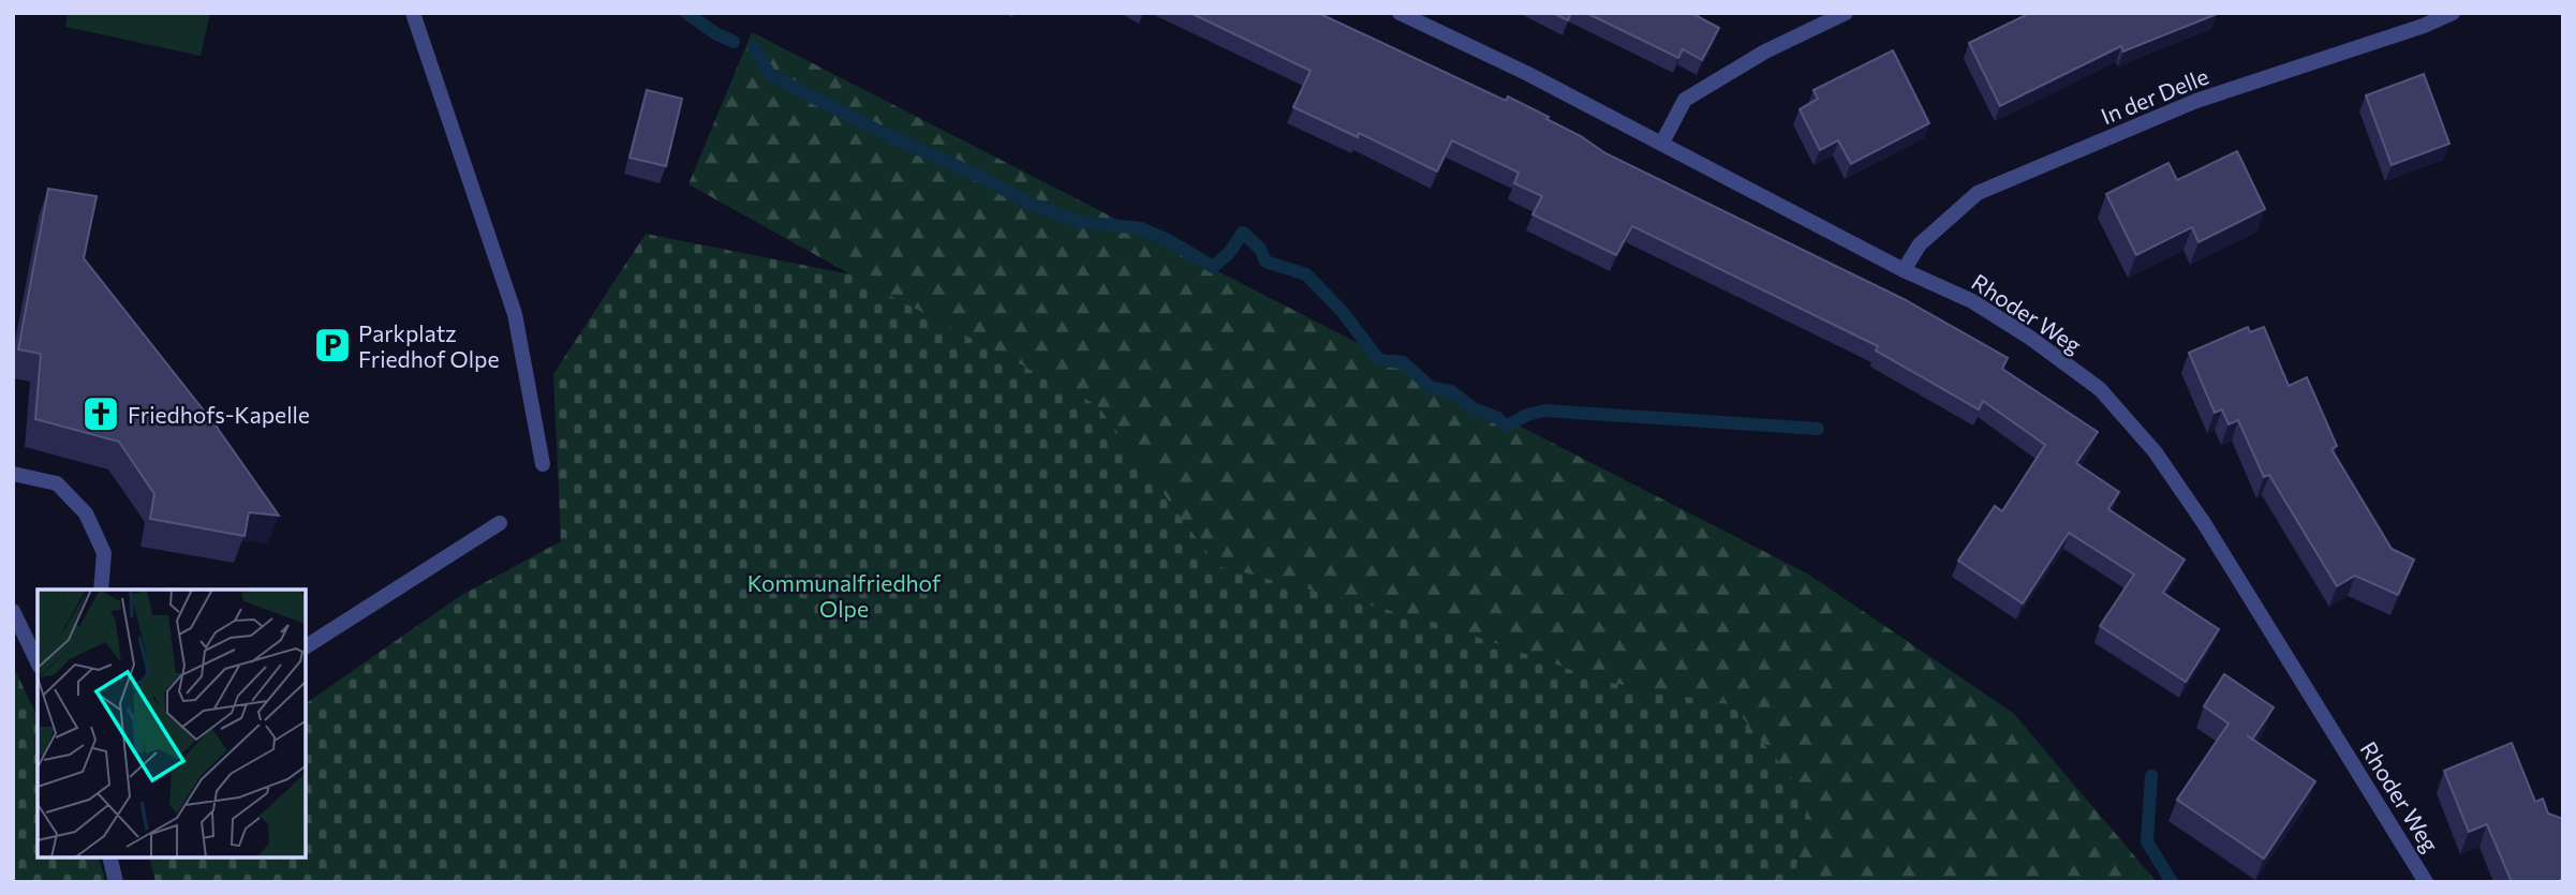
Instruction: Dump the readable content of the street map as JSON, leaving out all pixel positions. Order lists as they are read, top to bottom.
{
  "streets": {
    "street": ["In der Delle", "Rhoder Weg"]
  },
  "crossings": [
    ["In der Delle", "Rhoder Weg"]
  ],
  "parks": ["Kommunalfriedhof Olpe"],
  "places": {
    "parking": ["Parkplatz Friedhof Olpe"],
    "church": ["Friedhofs-Kapelle"]
  }
}
